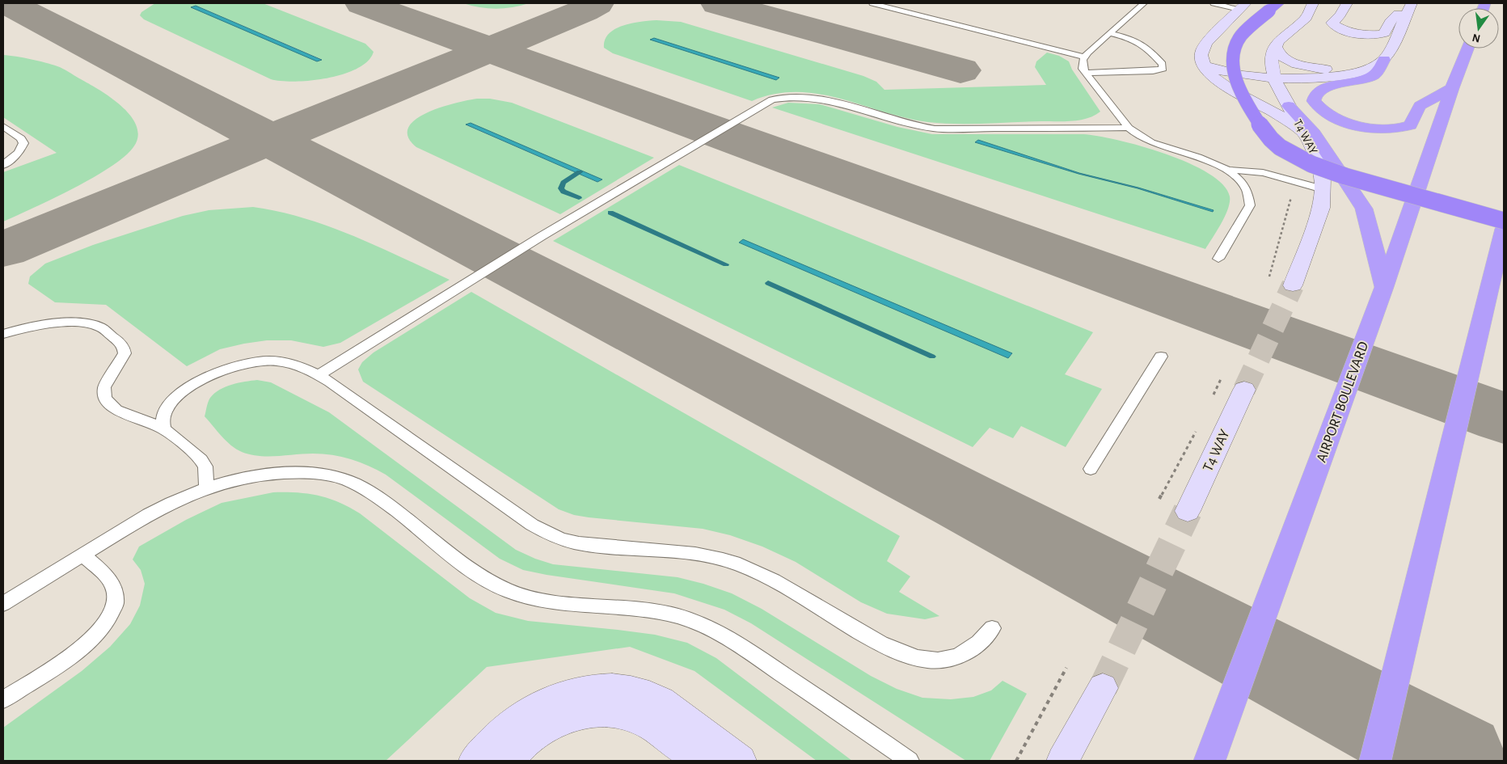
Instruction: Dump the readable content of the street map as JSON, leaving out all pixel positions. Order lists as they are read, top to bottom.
{
  "streets": {
    "highway": ["AIRPORT BOULEVARD"],
    "main road": ["T4 WAY"]
  },
  "north": "bottom"
}
